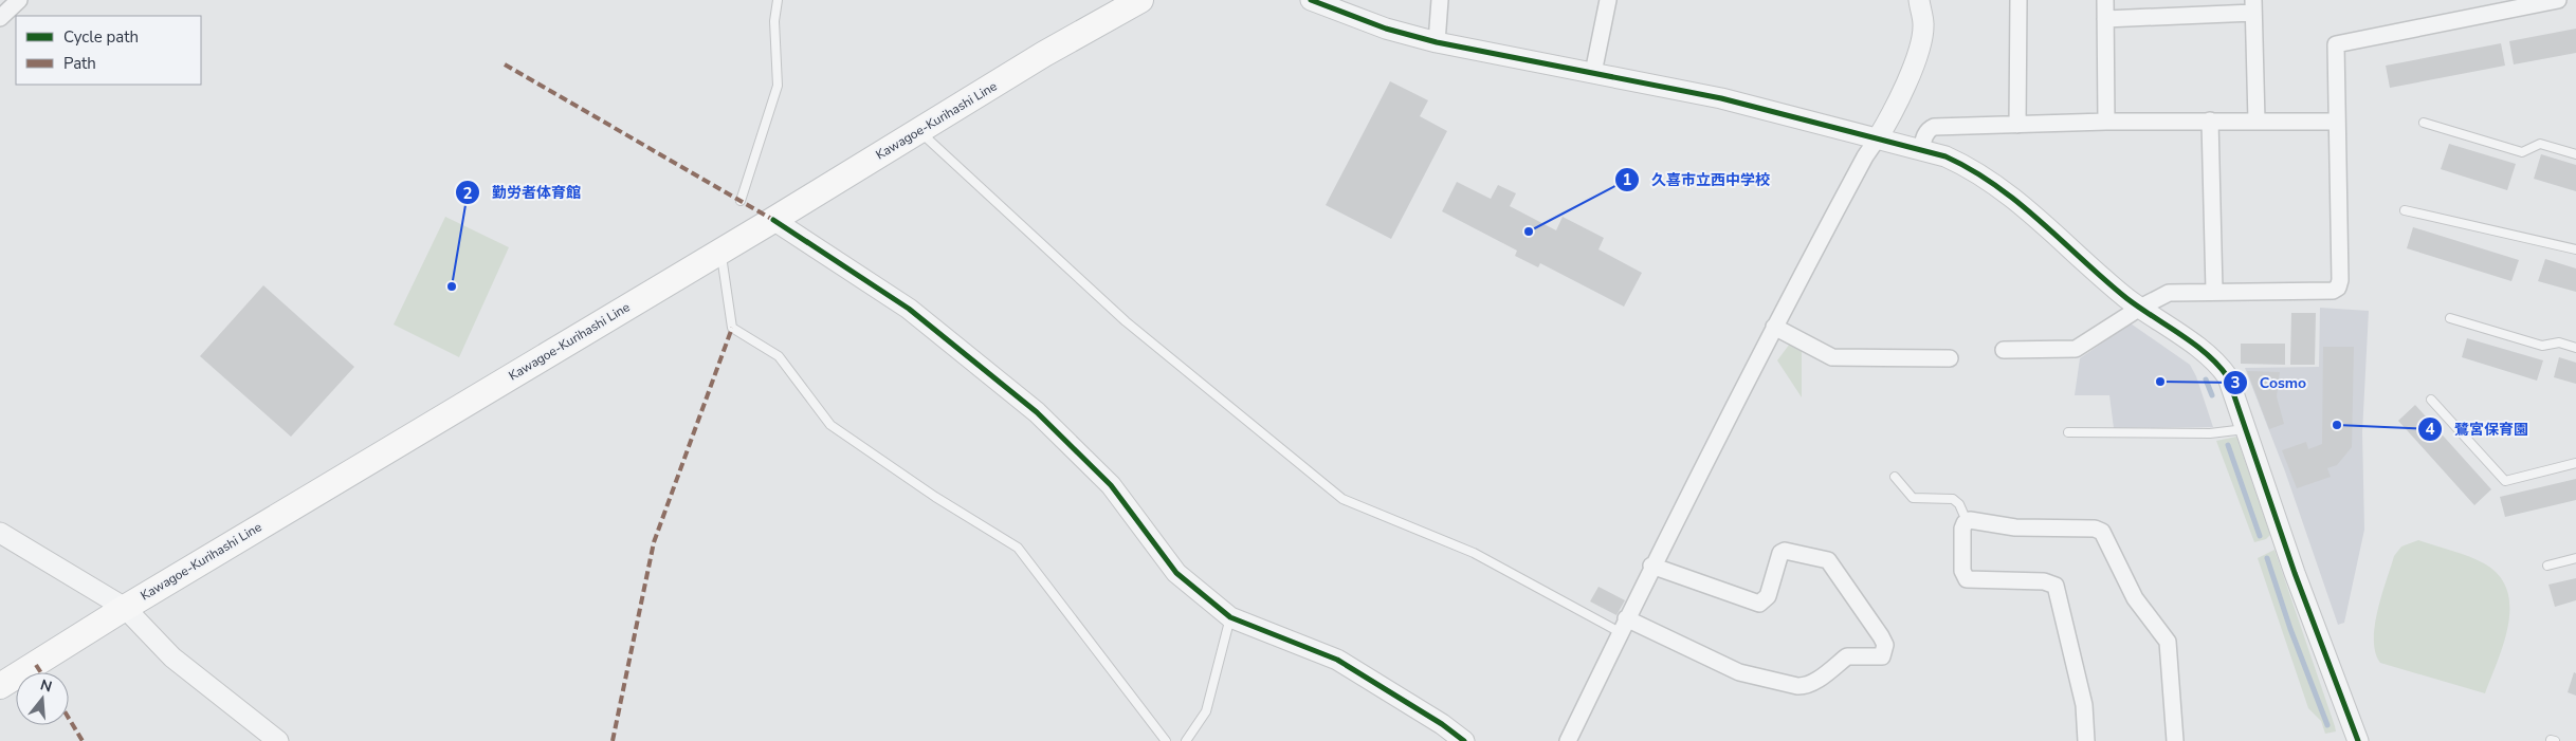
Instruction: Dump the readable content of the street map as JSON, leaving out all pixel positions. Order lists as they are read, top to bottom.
{
  "streets": {
    "main road": ["Kawagoe-Kurihashi Line"]
  },
  "places": [
    "久喜市立西中学校",
    "勤労者体育館",
    "Cosmo",
    "鷺宮保育園"
  ],
  "legend": ["Cycle path", "Path"],
  "north": "top"
}
